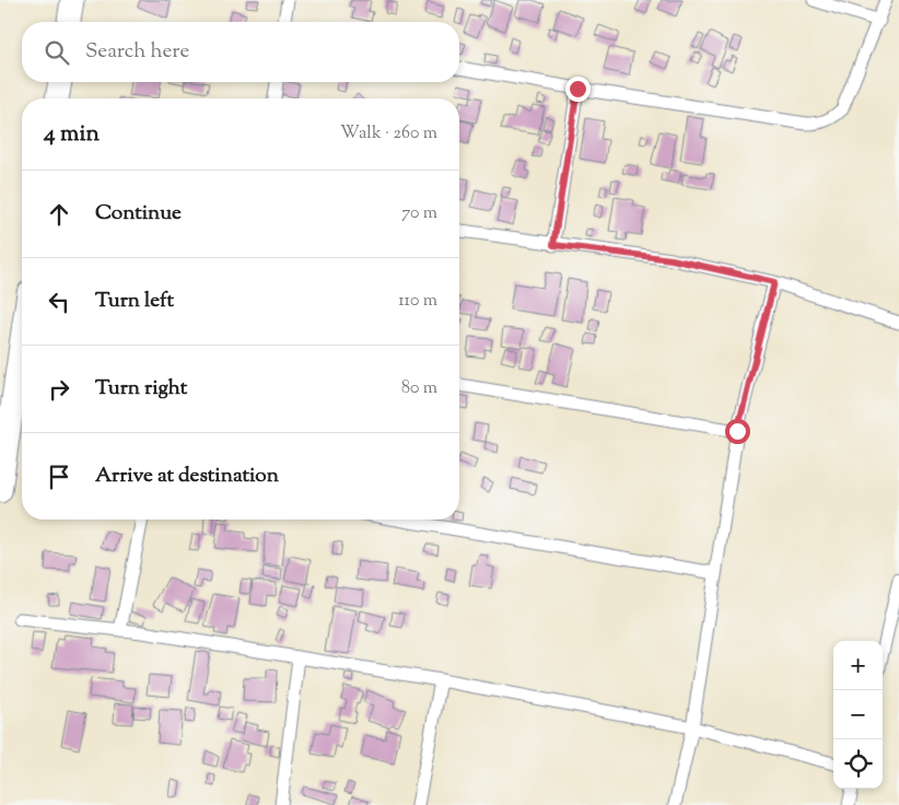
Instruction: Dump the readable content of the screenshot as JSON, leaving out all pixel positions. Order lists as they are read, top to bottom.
{
  "page": {
    "search": "Search here",
    "heading": ["4 min", "Walk · 260 m"],
    "list": [
      ["Continue", "70 m"],
      ["Turn left", "110 m"],
      ["Turn right", "80 m"],
      "Arrive at destination"
    ],
    "map_buttons": ["+", "−"]
  }
}
